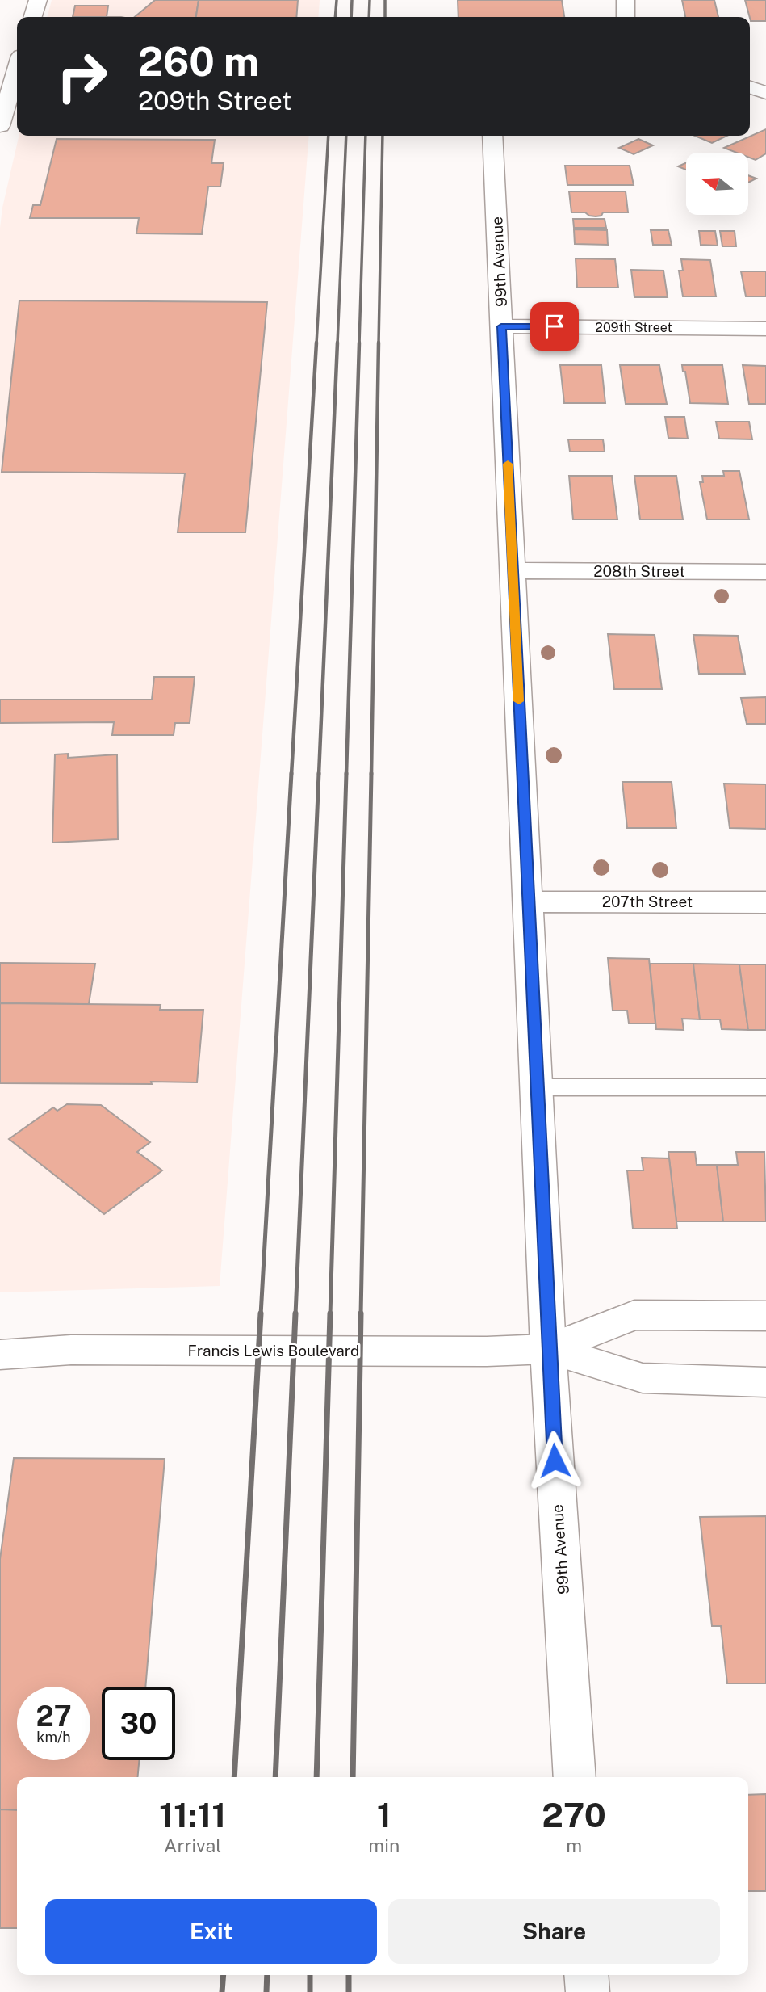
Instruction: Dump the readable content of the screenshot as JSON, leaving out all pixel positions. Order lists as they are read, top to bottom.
{
  "streets": {
    "street": [
      "99th Avenue",
      "209th Street",
      "208th Street",
      "207th Street",
      "Francis Lewis Boulevard"
    ]
  },
  "crossings": [
    ["99th Avenue", "209th Street"],
    ["99th Avenue", "208th Street"],
    ["99th Avenue", "207th Street"],
    ["99th Avenue", "Francis Lewis Boulevard"]
  ],
  "north": "left",
  "page": {
    "turn": ["260 m", "209th Street"],
    "speed": "27 km/h",
    "limit": "30",
    "eta": [
      "11:11",
      "Arrival",
      "1",
      "min",
      "270",
      "m"
    ],
    "buttons": ["Exit", "Share"]
  }
}
